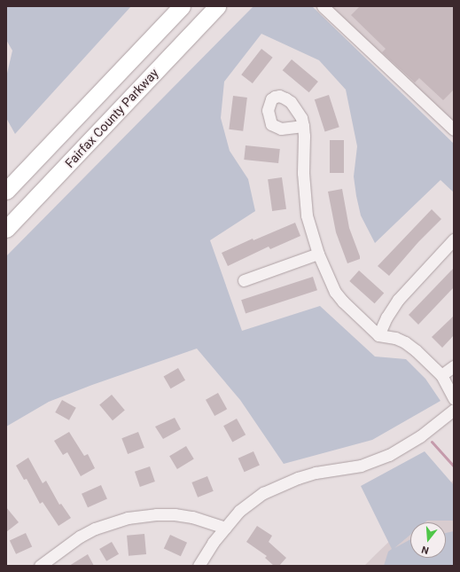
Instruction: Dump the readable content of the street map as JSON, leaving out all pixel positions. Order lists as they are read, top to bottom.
{
  "streets": {
    "highway": ["Fairfax County Parkway"]
  },
  "north": "bottom"
}
